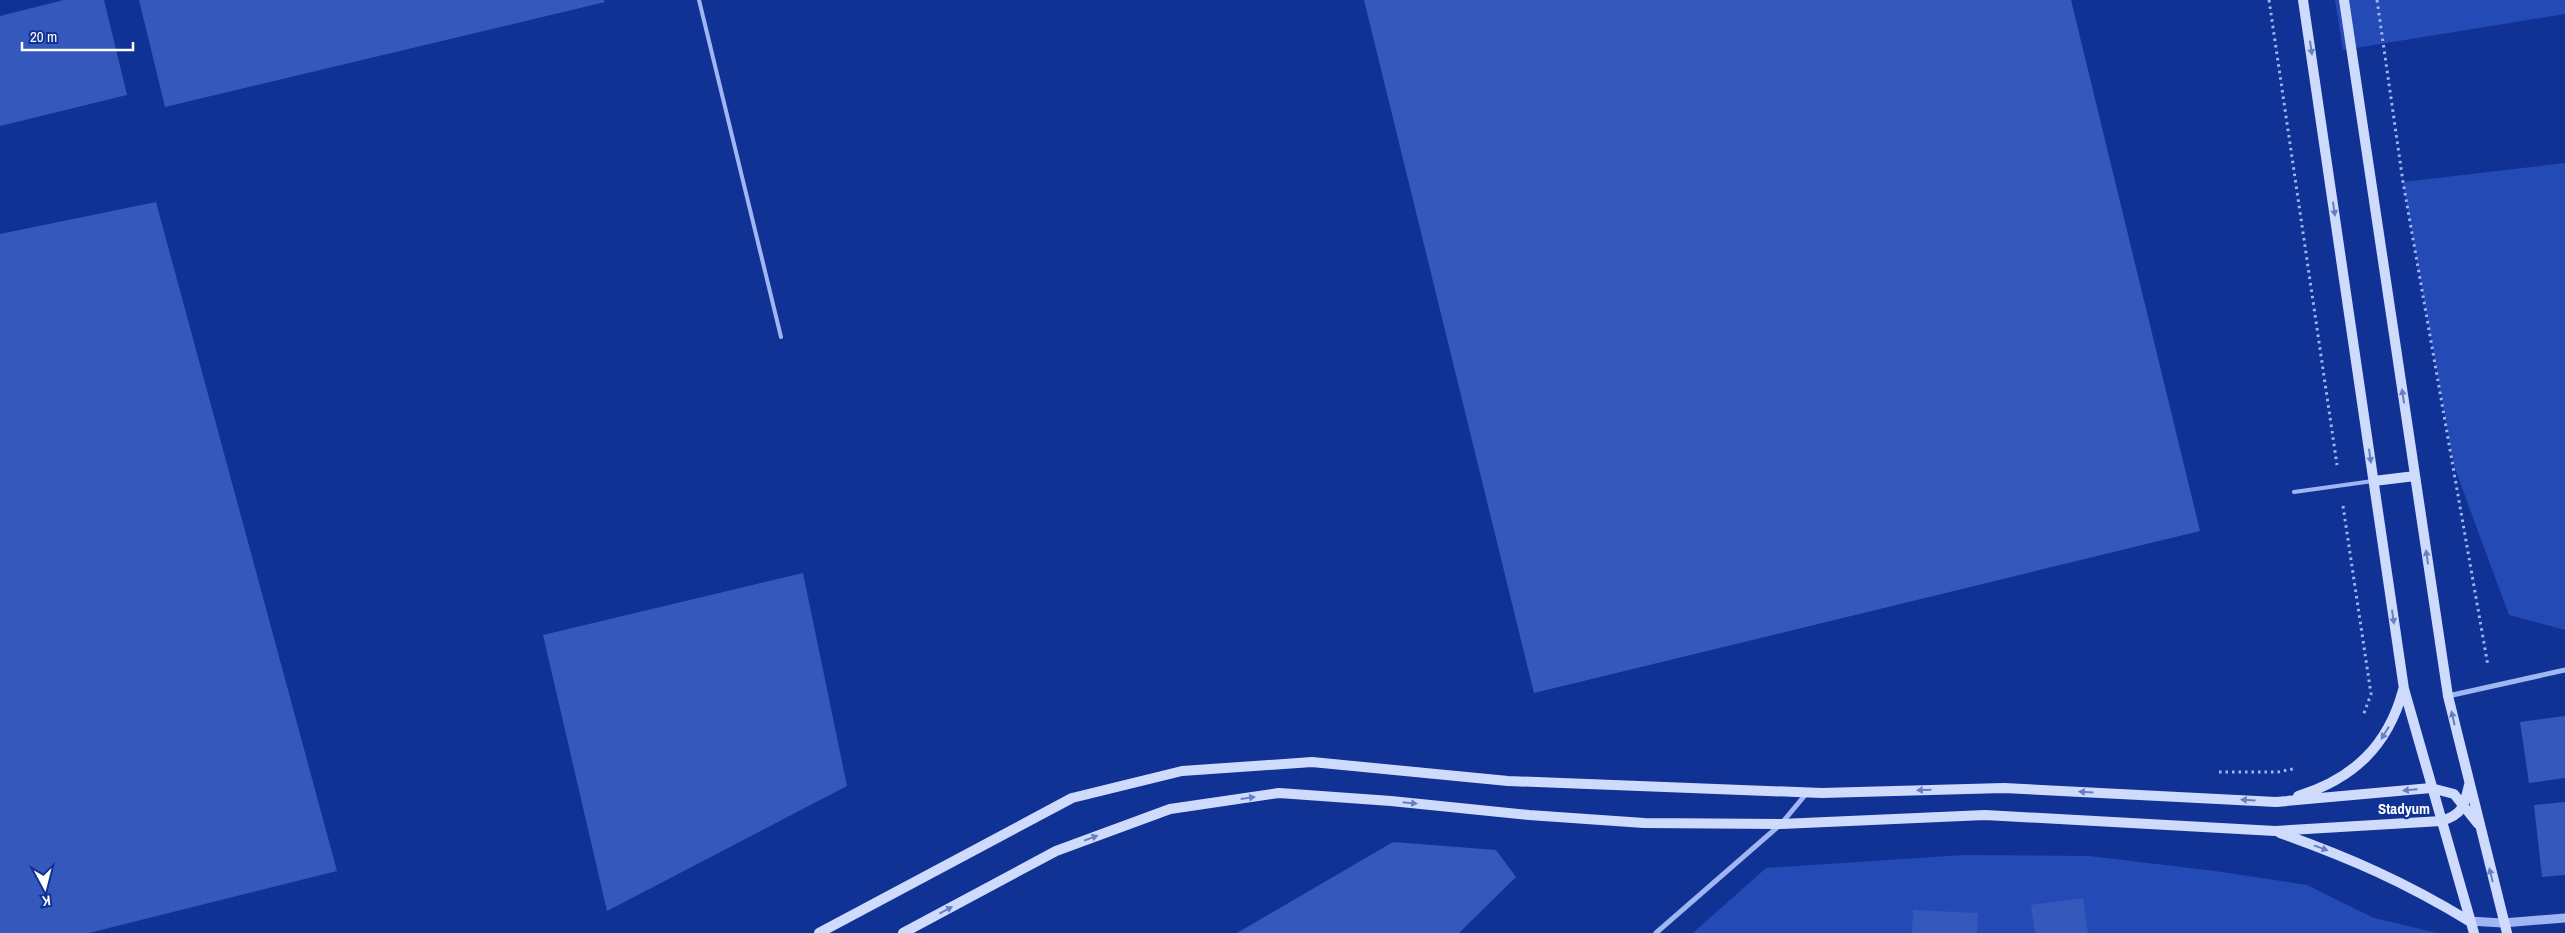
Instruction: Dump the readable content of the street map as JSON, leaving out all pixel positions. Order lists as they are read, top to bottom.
{
  "districts": ["Stadyum"],
  "scale_bar": "20 m",
  "north": "bottom"
}
